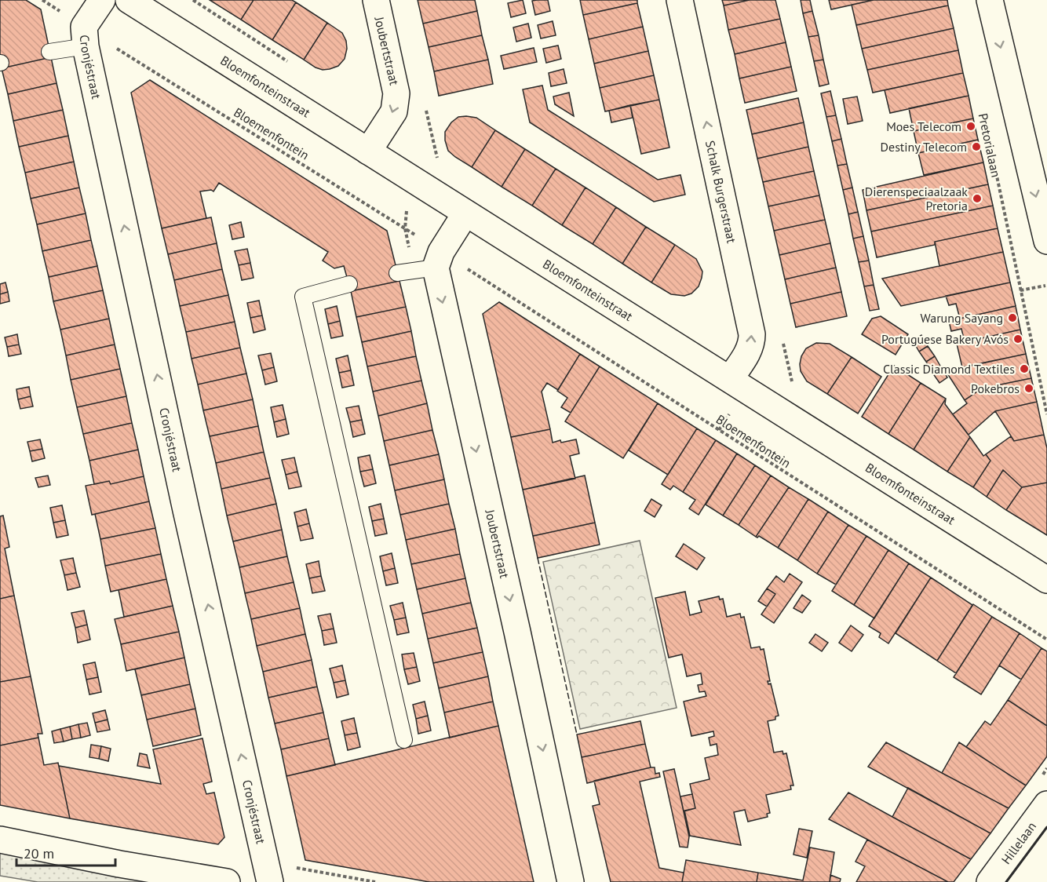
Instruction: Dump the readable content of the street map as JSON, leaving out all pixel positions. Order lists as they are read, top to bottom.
{
  "streets": {
    "street": [
      "Joubertstraat",
      "Cronjéstraat",
      "Bloemfonteinstraat",
      "Schalk Burgerstraat",
      "Hillelaan"
    ],
    "path": ["Bloemenfontein", "Pretorialaan"]
  },
  "crossings": [
    ["Joubertstraat", "Bloemfonteinstraat"],
    ["Bloemfonteinstraat", "Schalk Burgerstraat"]
  ],
  "one_way": ["Joubertstraat", "Cronjéstraat", "Schalk Burgerstraat"],
  "places": [
    "Moes Telecom",
    "Destiny Telecom",
    "Dierenspeciaalzaak Pretoria",
    "Warung Sayang",
    "Portuguese Bakery Avós",
    "Classic Diamond Textiles",
    "Pokebros"
  ],
  "scale_bar": "20 m"
}
